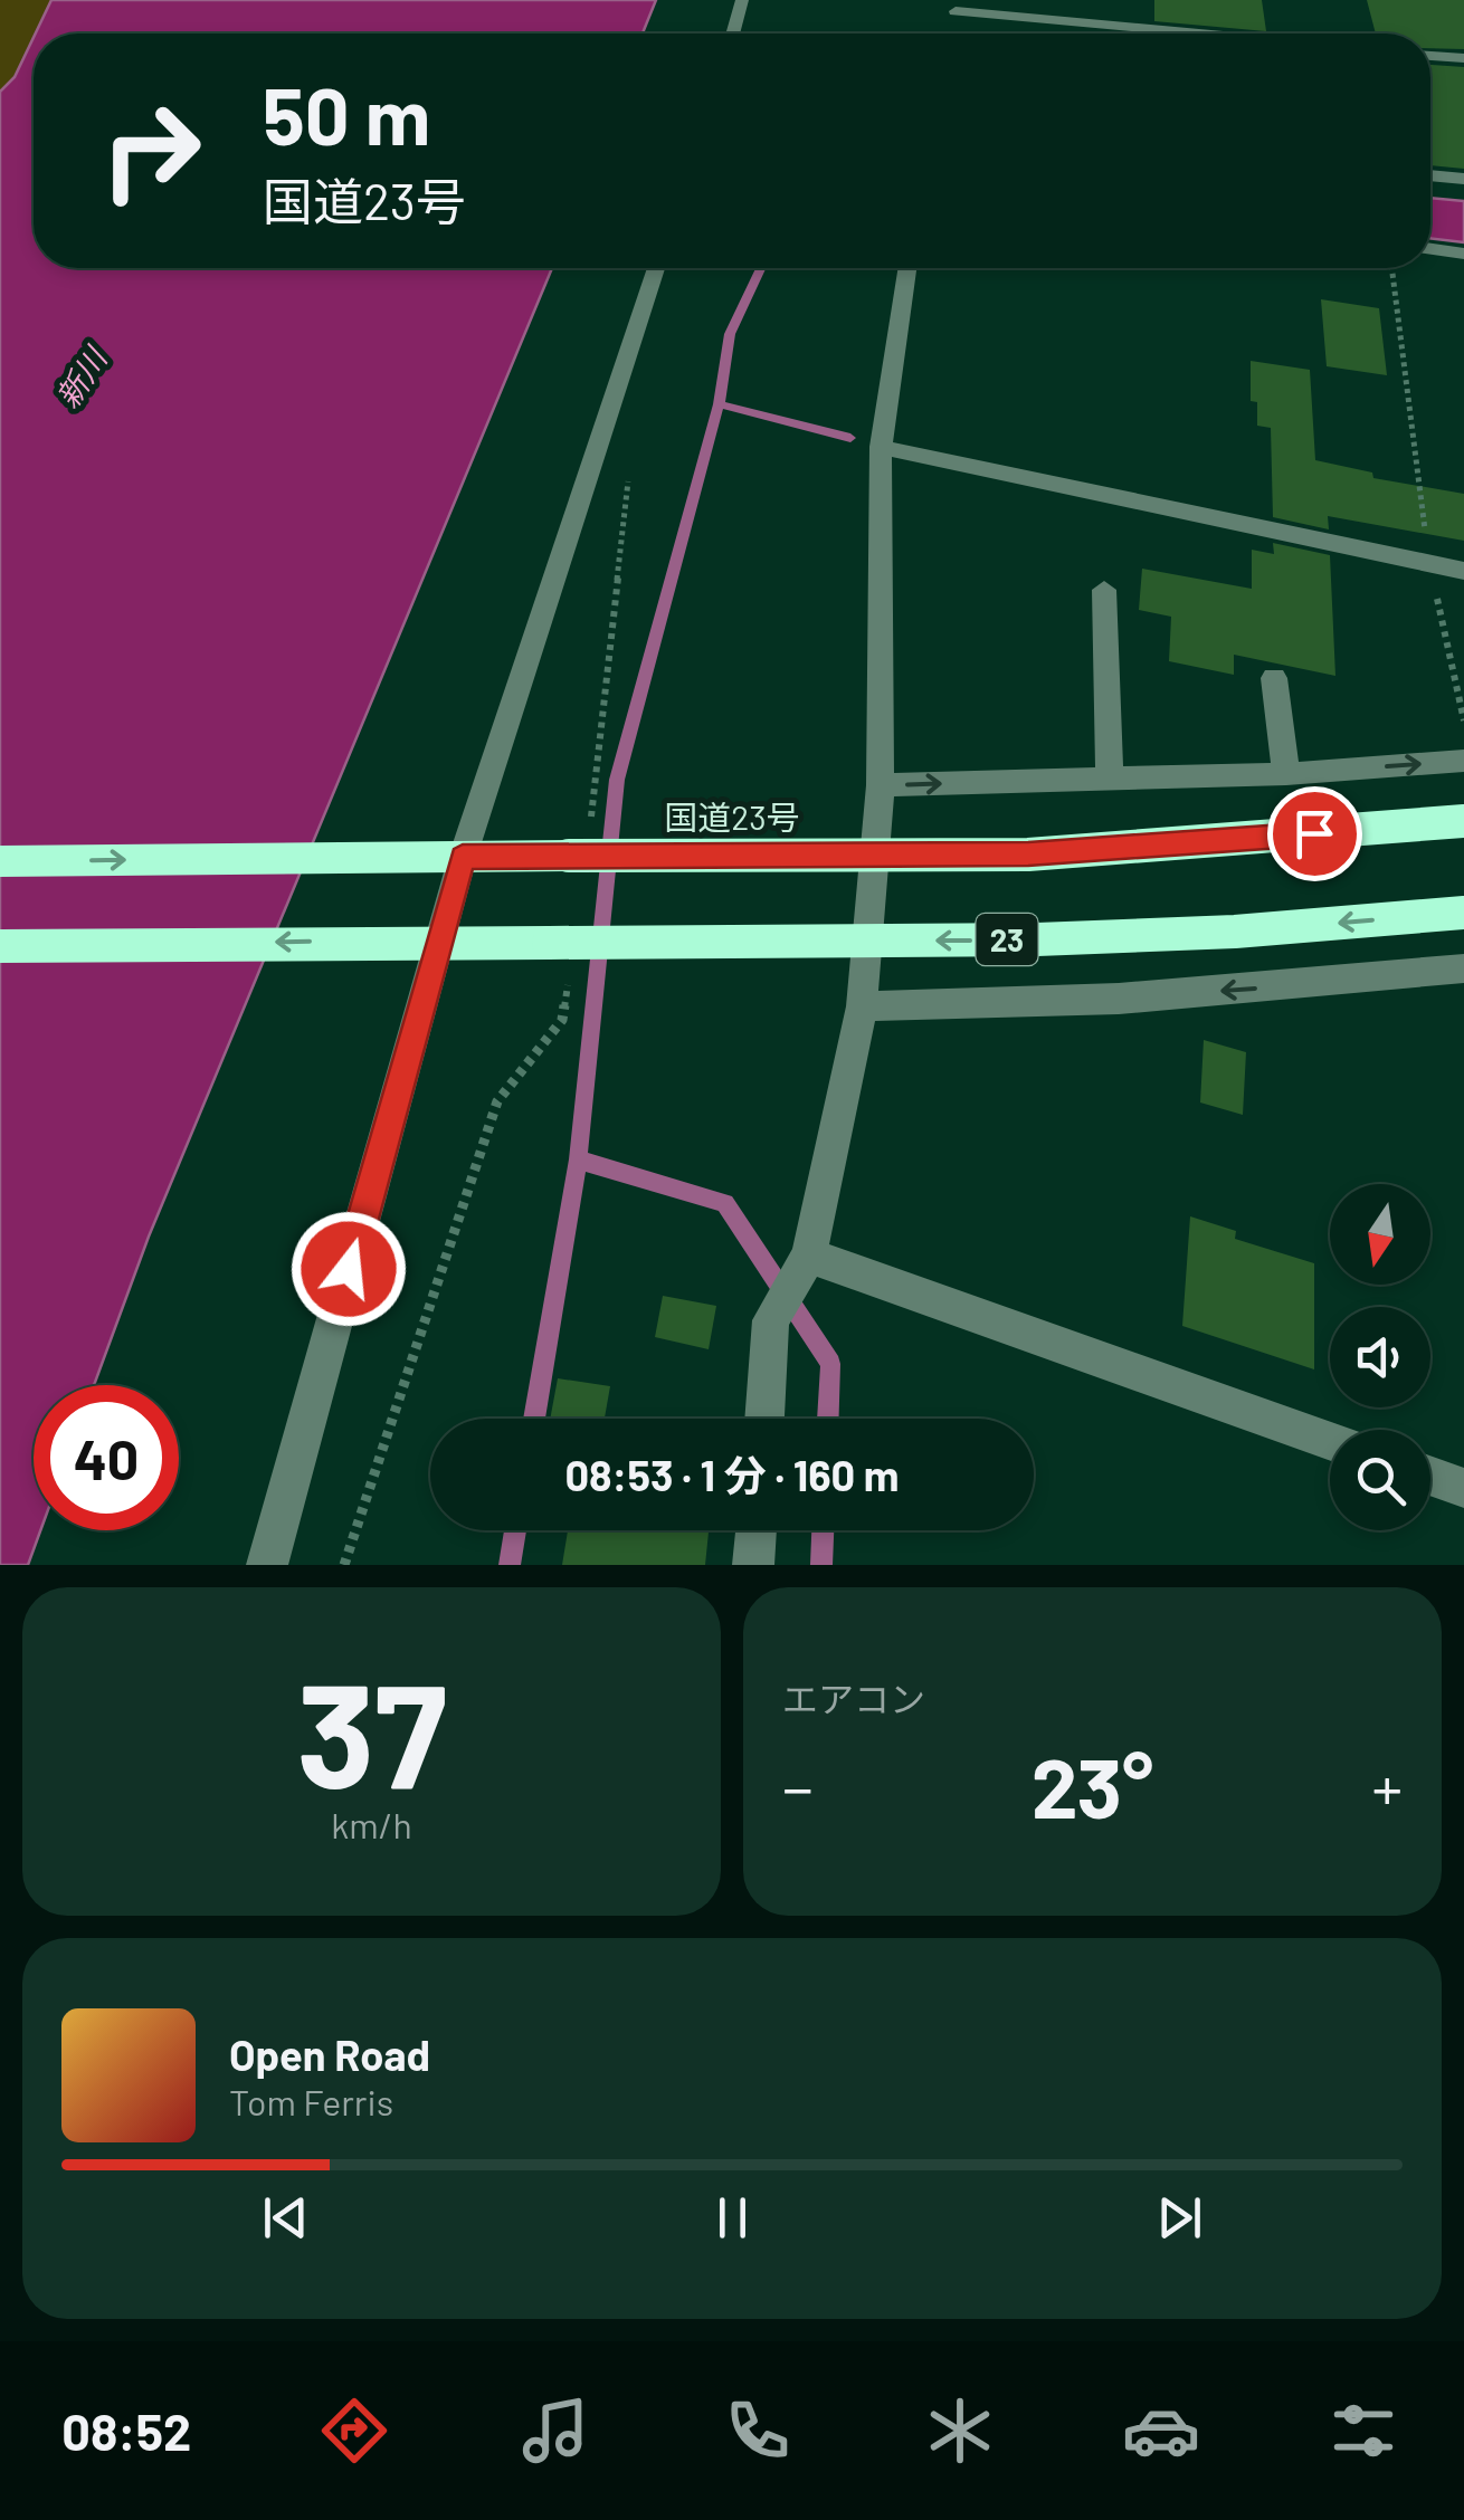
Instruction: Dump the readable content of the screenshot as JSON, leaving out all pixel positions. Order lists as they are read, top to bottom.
{
  "streets": {
    "highway": ["国道23号", "23"]
  },
  "water": ["新川"],
  "north": "bottom",
  "page": {
    "turn": ["50 m", "国道23号"],
    "limit": "40",
    "trip": "08:53 · 1 分 · 160 m",
    "tile": [
      ["37", "km/h"],
      "エアコン"
    ],
    "heat": ["−", "23°", "+"],
    "song": ["Open Road", "Tom Ferris"],
    "tabs": "08:52"
  }
}
